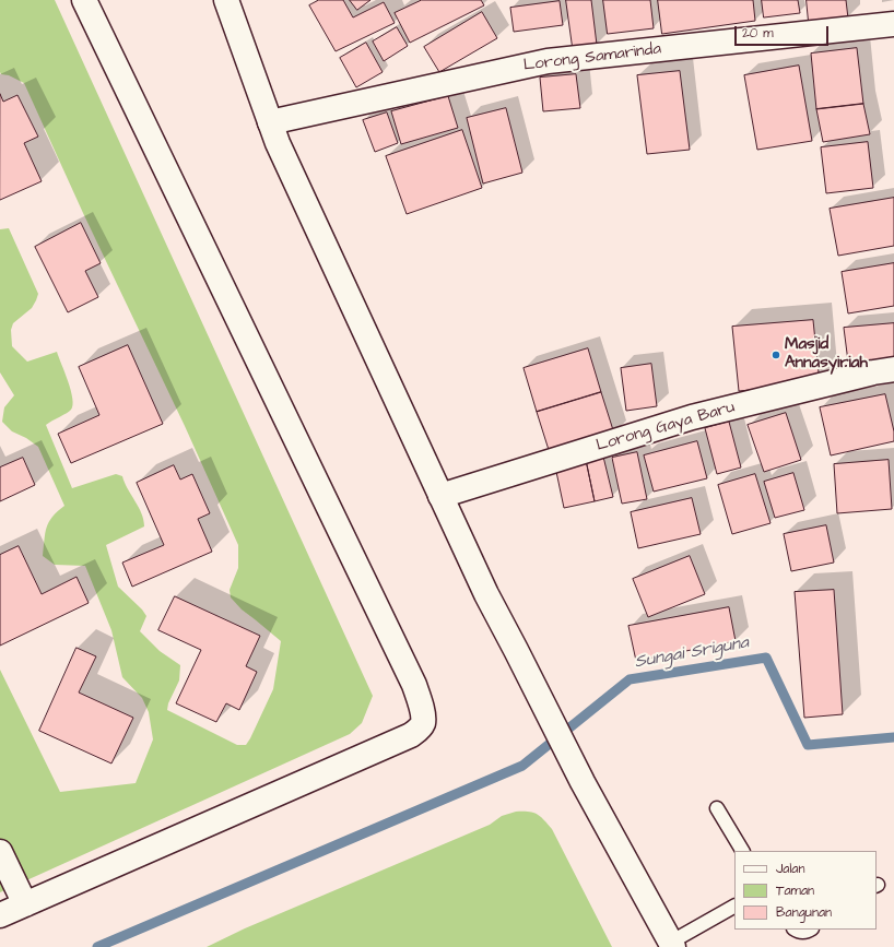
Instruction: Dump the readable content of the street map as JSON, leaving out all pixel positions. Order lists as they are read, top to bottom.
{
  "streets": {
    "street": ["Lorong Samarinda", "Lorong Gaya Baru"]
  },
  "water": ["Sungai Sriguna"],
  "places": ["Masjid Annasyiriah"],
  "legend": ["Jalan", "Taman", "Bangunan"],
  "scale_bar": "20 m"
}
